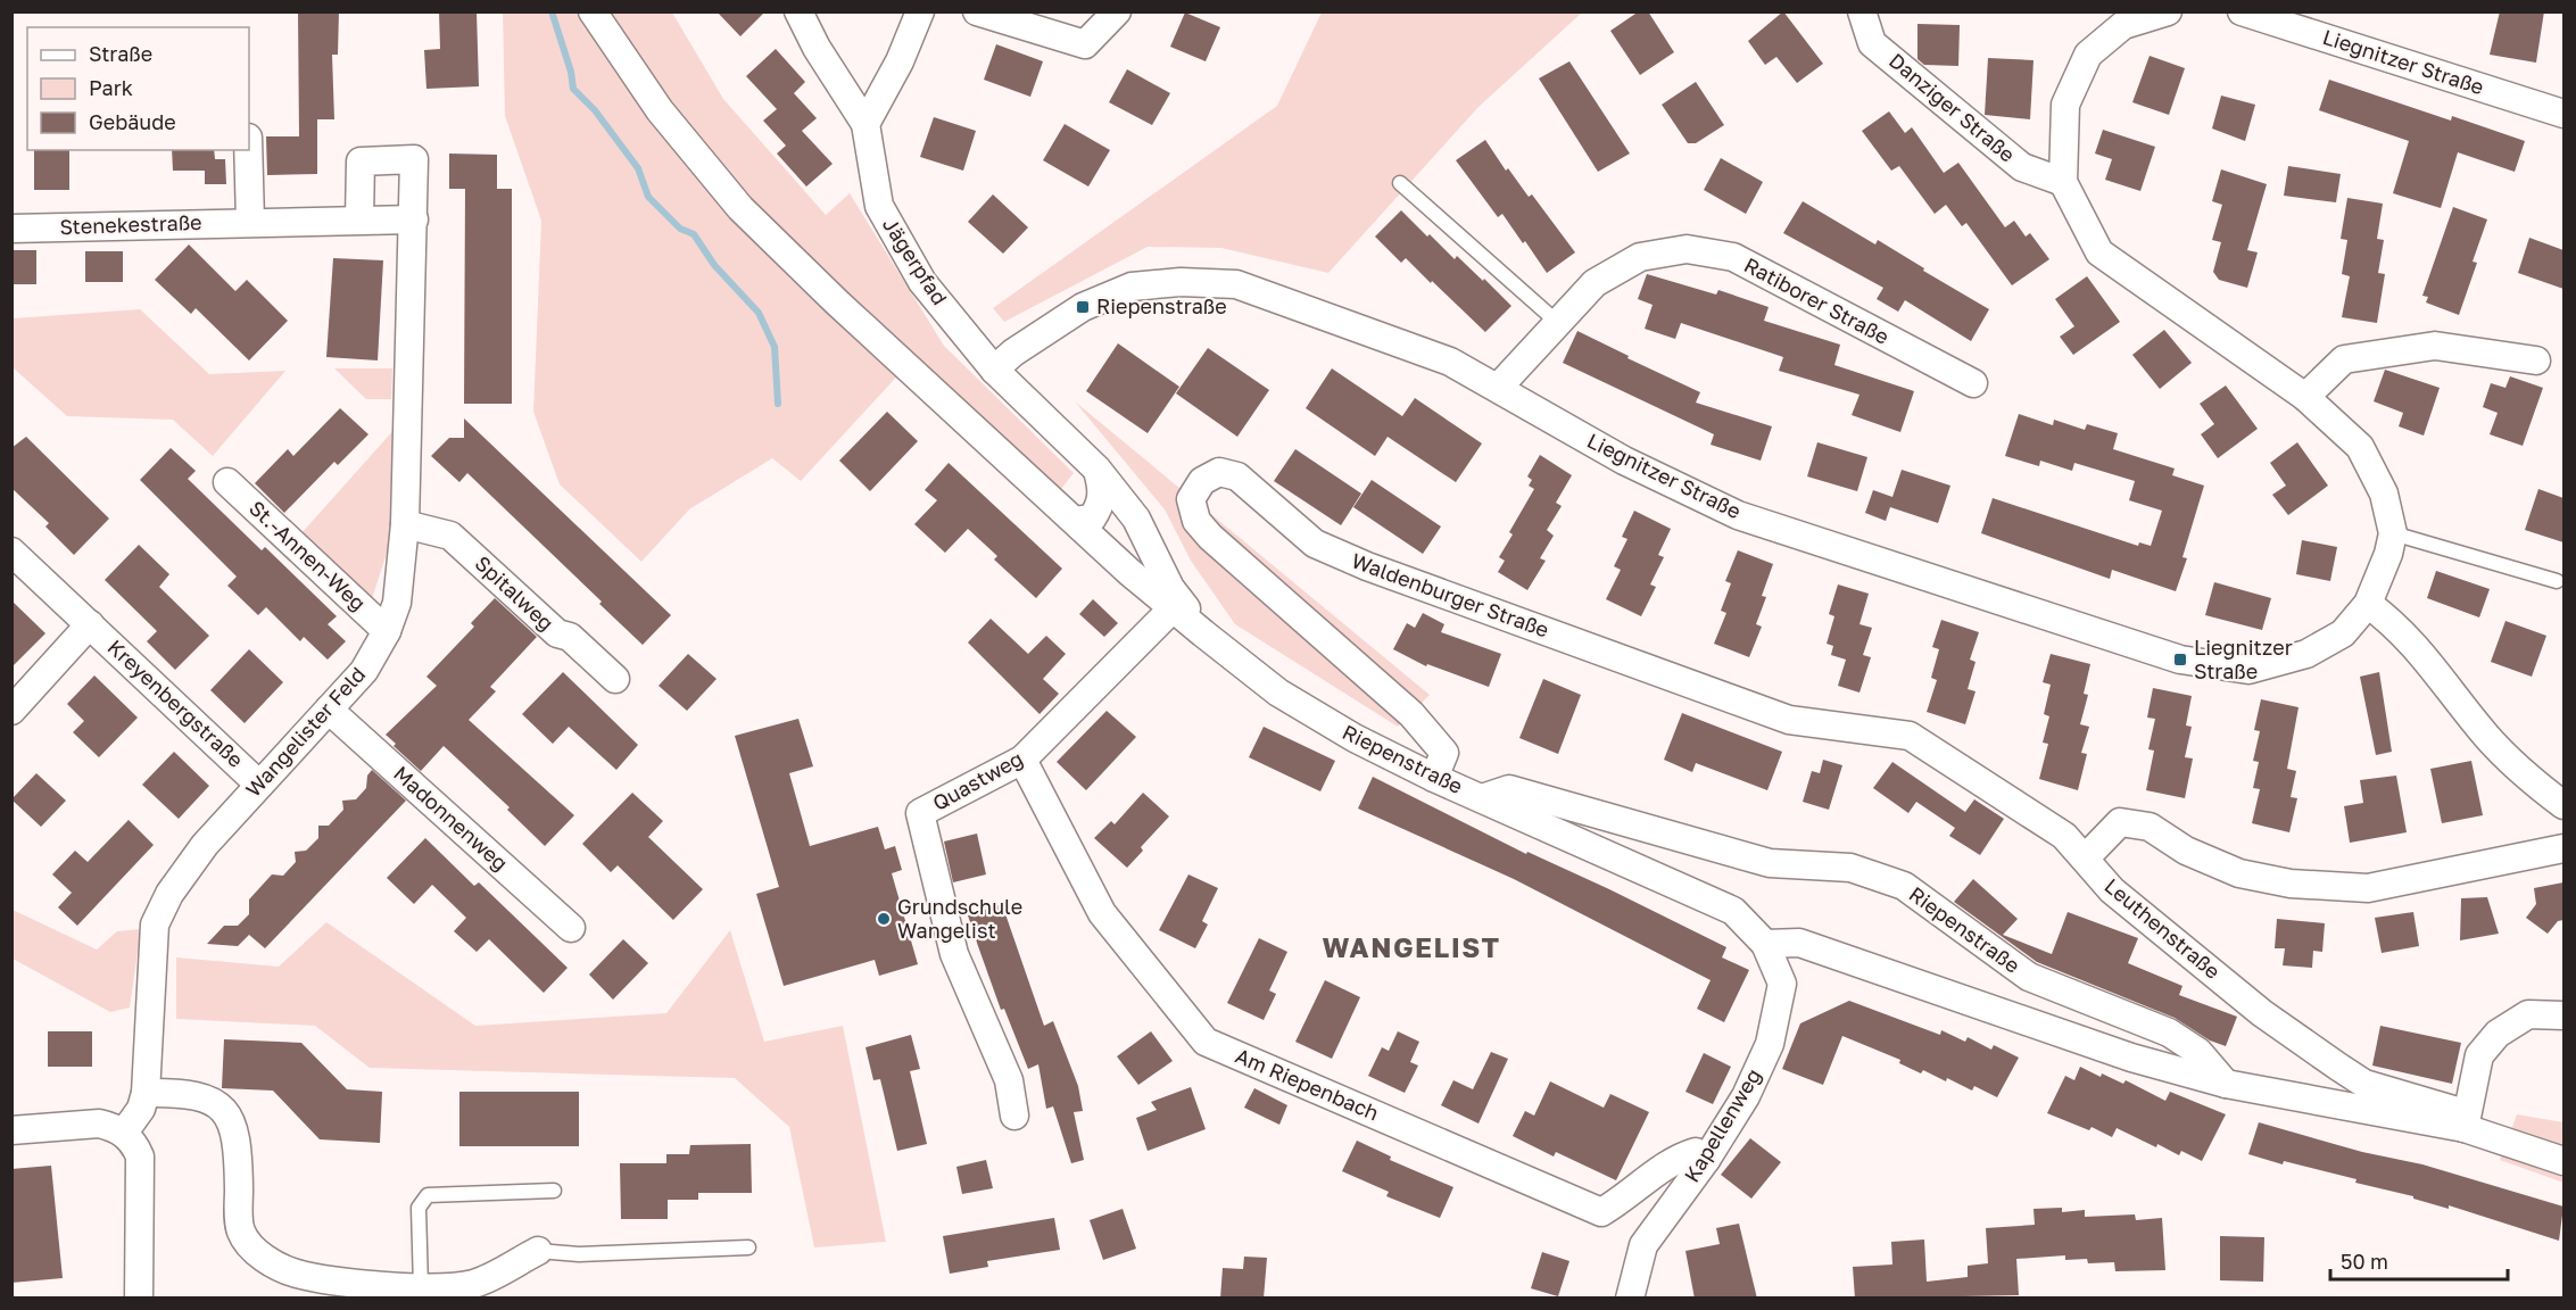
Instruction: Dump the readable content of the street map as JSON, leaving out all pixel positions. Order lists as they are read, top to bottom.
{
  "streets": {
    "street": [
      "Liegnitzer Straße",
      "Danziger Straße",
      "Stenekestraße",
      "Jägerpfad",
      "Ratiborer Straße",
      "St.-Annen-Weg",
      "Spitalweg",
      "Waldenburger Straße",
      "Kreyenbergstraße",
      "Wangelister Feld",
      "Riepenstraße",
      "Quastweg",
      "Madonnenweg",
      "Leuthenstraße",
      "Am Riepenbach",
      "Kapellenweg"
    ]
  },
  "crossings": [
    ["Liegnitzer Straße", "Danziger Straße"],
    ["Liegnitzer Straße", "Jägerpfad"],
    ["Liegnitzer Straße", "Ratiborer Straße"],
    ["Stenekestraße", "Wangelister Feld"],
    ["Jägerpfad", "Riepenstraße"],
    ["St.-Annen-Weg", "Wangelister Feld"],
    ["Spitalweg", "Wangelister Feld"],
    ["Waldenburger Straße", "Riepenstraße"],
    ["Waldenburger Straße", "Leuthenstraße"],
    ["Kreyenbergstraße", "Wangelister Feld"],
    ["Wangelister Feld", "Madonnenweg"],
    ["Riepenstraße", "Quastweg"],
    ["Riepenstraße", "Kapellenweg"],
    ["Quastweg", "Am Riepenbach"],
    ["Am Riepenbach", "Kapellenweg"]
  ],
  "districts": ["WANGELIST"],
  "places": {
    "transit": ["Riepenstraße", "Liegnitzer Straße"],
    "other": ["Grundschule Wangelist"]
  },
  "legend": ["Straße", "Park", "Gebäude"],
  "scale_bar": "50 m"
}
